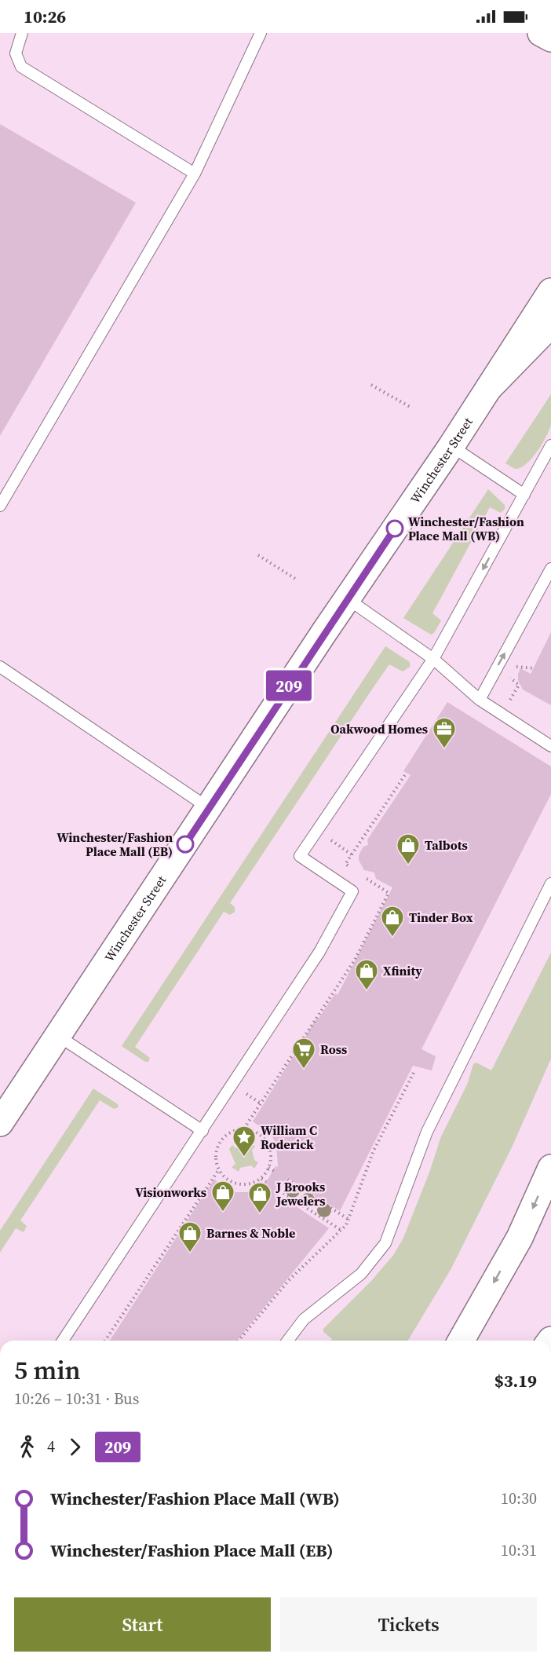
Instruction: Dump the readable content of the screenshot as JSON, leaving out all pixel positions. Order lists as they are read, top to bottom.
{
  "streets": {
    "main road": ["Winchester Street"]
  },
  "places": {
    "other": ["Winchester/Fashion Place Mall (WB)", "Winchester/Fashion Place Mall (EB)"],
    "office": ["Oakwood Homes"],
    "shop": [
      "Talbots",
      "Tinder Box",
      "Xfinity",
      "Visionworks",
      "J Brooks Jewelers",
      "Barnes & Noble"
    ],
    "supermarket": ["Ross"],
    "place": ["William C Roderick"]
  },
  "lines": ["bus line 209"],
  "page": {
    "status": "10:26",
    "on_map": "209",
    "heading": ["5 min", "10:26 – 10:31 · Bus", "$3.19"],
    "legs": ["4", "209"],
    "list": [
      {
        "name": "Winchester/Fashion Place Mall (WB)",
        "value": "10:30"
      },
      {
        "name": "Winchester/Fashion Place Mall (EB)",
        "value": "10:31"
      }
    ],
    "buttons": ["Start", "Tickets"]
  }
}
